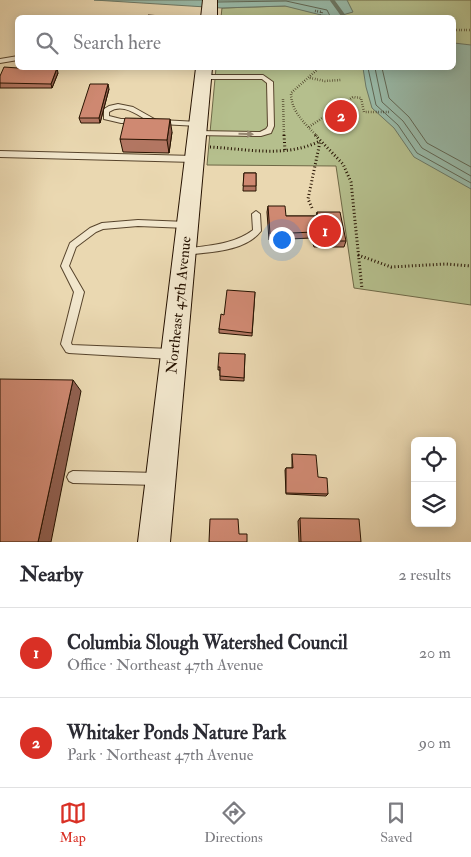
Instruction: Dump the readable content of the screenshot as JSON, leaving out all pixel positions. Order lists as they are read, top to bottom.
{
  "streets": {
    "street": ["Northeast 47th Avenue"]
  },
  "page": {
    "search": "Search here",
    "pins": ["2", "1"],
    "heading": ["Nearby", "2 results"],
    "list": [
      {
        "mark": "1",
        "name": "Columbia Slough Watershed Council",
        "note": "Office · Northeast 47th Avenue",
        "value": "20 m"
      },
      {
        "mark": "2",
        "name": "Whitaker Ponds Nature Park",
        "note": "Park · Northeast 47th Avenue",
        "value": "90 m"
      }
    ],
    "nav": ["Map", "Directions", "Saved"]
  }
}
